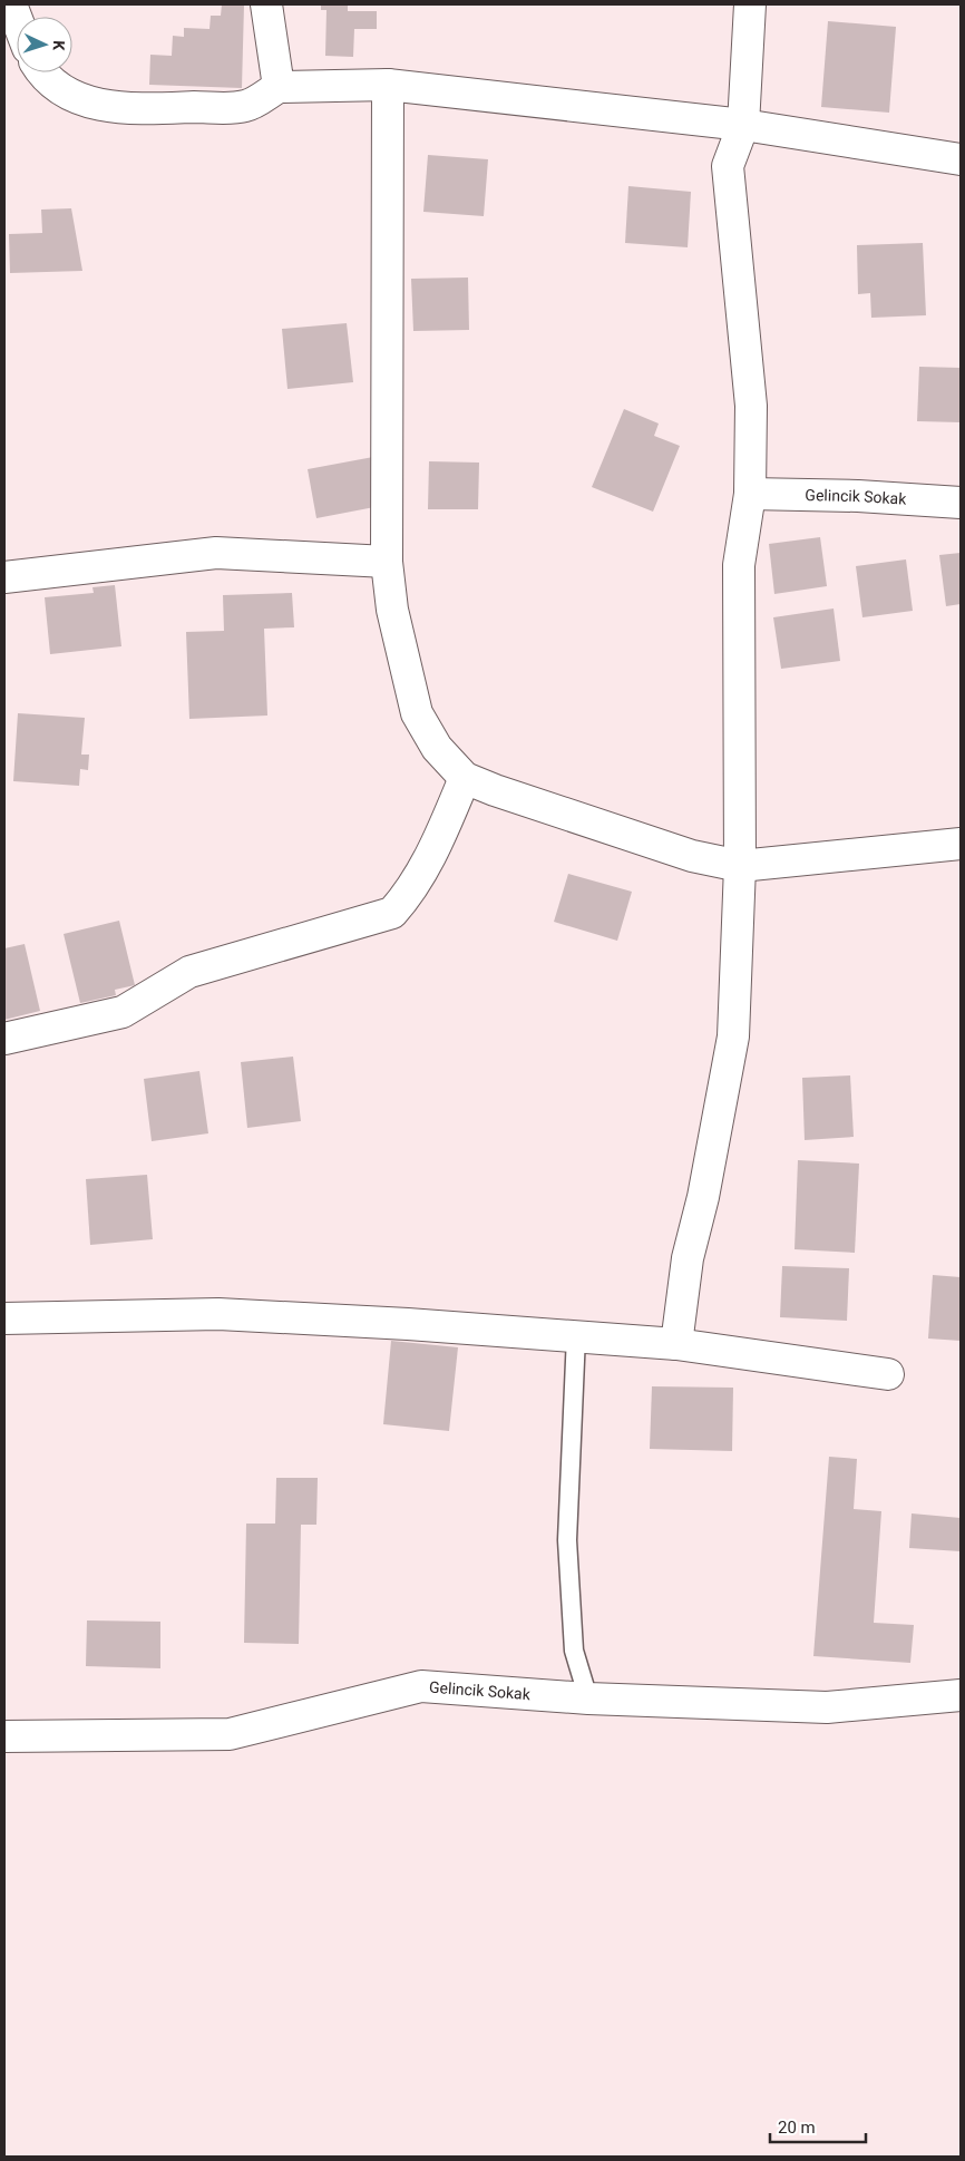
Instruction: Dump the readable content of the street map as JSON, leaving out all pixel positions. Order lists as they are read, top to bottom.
{
  "streets": {
    "street": ["Gelincik Sokak"]
  },
  "scale_bar": "20 m",
  "north": "right"
}
